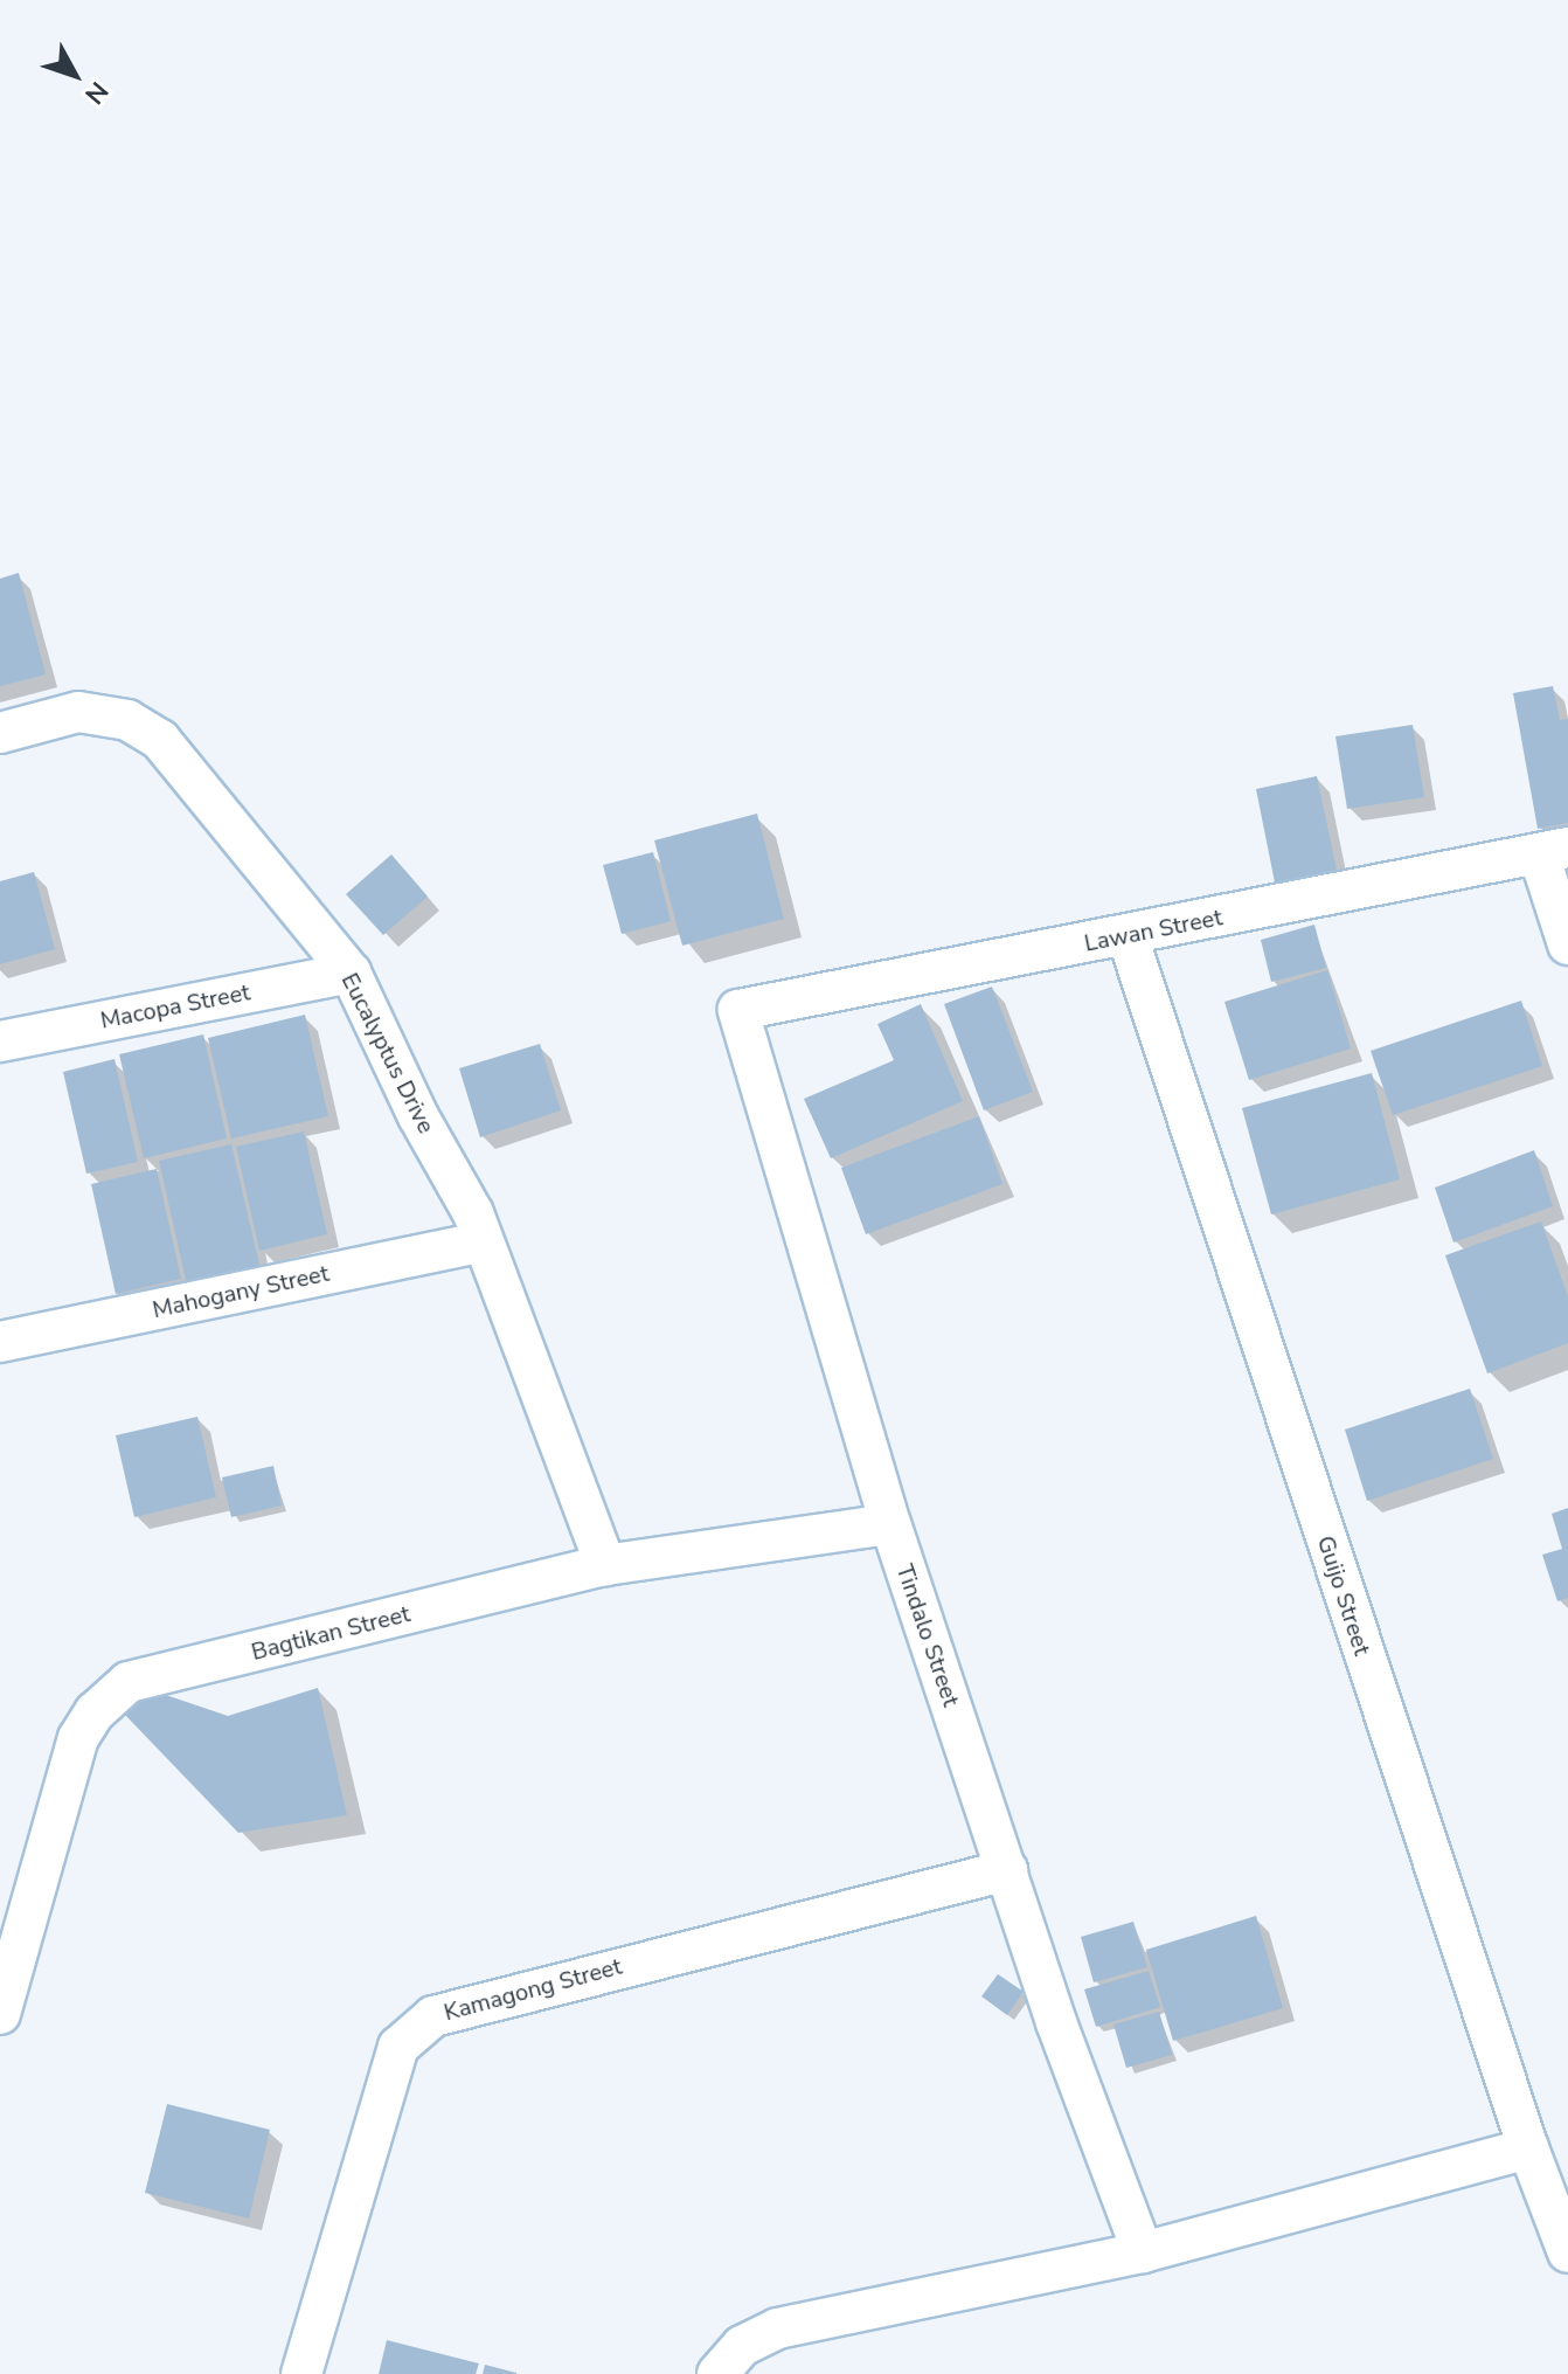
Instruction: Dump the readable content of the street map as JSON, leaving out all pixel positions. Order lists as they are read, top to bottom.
{
  "streets": {
    "street": [
      "Lawan Street",
      "Macopa Street",
      "Eucalyptus Drive",
      "Mahogany Street",
      "Guijo Street",
      "Bagtikan Street",
      "Tindalo Street",
      "Kamagong Street"
    ]
  },
  "crossings": [
    ["Lawan Street", "Guijo Street"],
    ["Lawan Street", "Tindalo Street"],
    ["Macopa Street", "Eucalyptus Drive"],
    ["Eucalyptus Drive", "Mahogany Street"],
    ["Eucalyptus Drive", "Bagtikan Street"],
    ["Bagtikan Street", "Tindalo Street"],
    ["Tindalo Street", "Kamagong Street"]
  ],
  "north": "bottom right"
}
